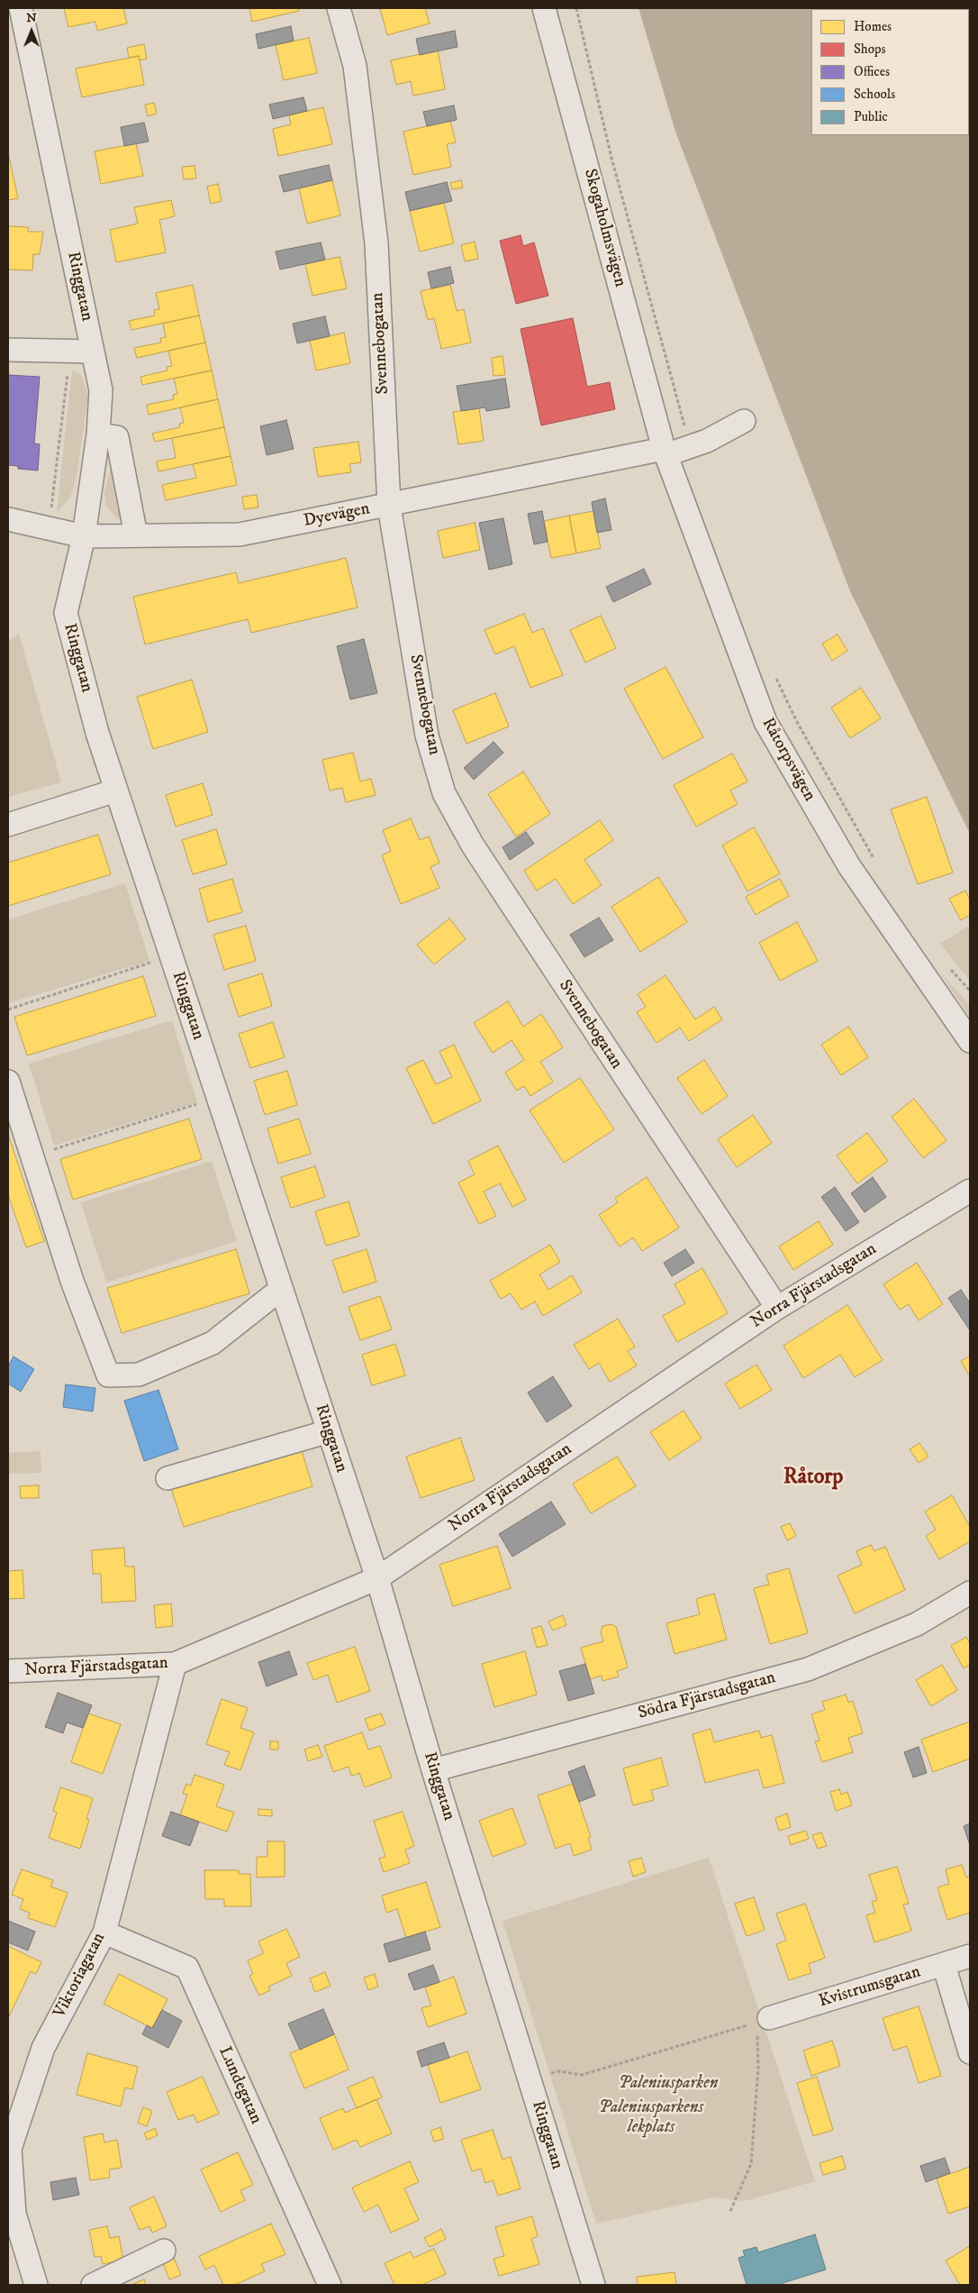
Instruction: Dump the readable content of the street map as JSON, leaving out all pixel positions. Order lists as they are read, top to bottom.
{
  "streets": {
    "street": [
      "Skogaholmsvägen",
      "Ringgatan",
      "Svennebogatan",
      "Dyevägen",
      "Råtorpsvägen",
      "Norra Fjärstadsgatan",
      "Södra Fjärstadsgatan",
      "Viktoriagatan",
      "Kvistrumsgatan",
      "Lundegatan"
    ]
  },
  "crossings": [
    ["Skogaholmsvägen", "Dyevägen"],
    ["Skogaholmsvägen", "Råtorpsvägen"],
    ["Ringgatan", "Dyevägen"],
    ["Ringgatan", "Norra Fjärstadsgatan"],
    ["Ringgatan", "Södra Fjärstadsgatan"],
    ["Svennebogatan", "Dyevägen"],
    ["Svennebogatan", "Norra Fjärstadsgatan"],
    ["Dyevägen", "Råtorpsvägen"],
    ["Norra Fjärstadsgatan", "Viktoriagatan"],
    ["Viktoriagatan", "Lundegatan"]
  ],
  "districts": ["Råtorp"],
  "parks": ["Paleniusparken", "Paleniusparkens lekplats"],
  "legend": [
    "Homes",
    "Shops",
    "Offices",
    "Schools",
    "Public"
  ],
  "north": "top"
}
